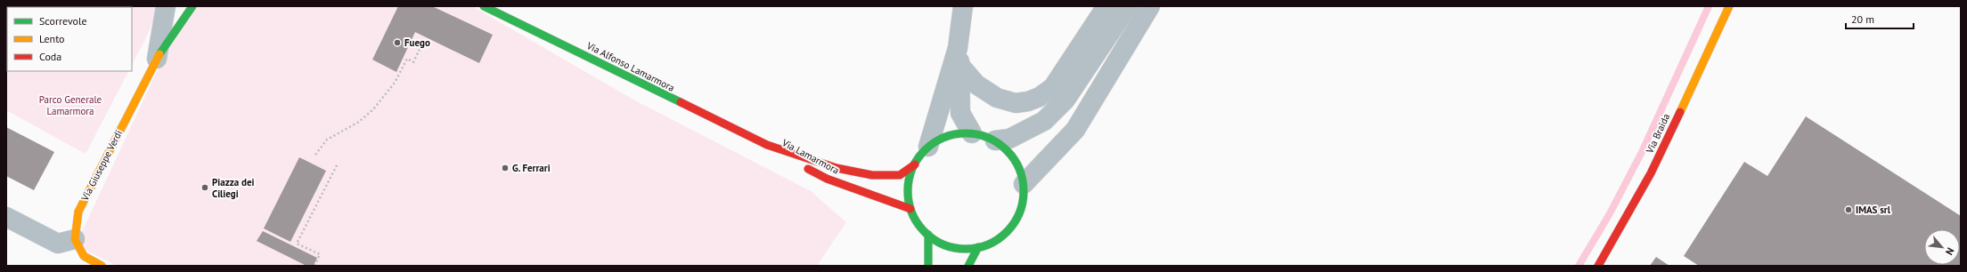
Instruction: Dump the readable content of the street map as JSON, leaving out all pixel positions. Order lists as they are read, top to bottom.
{
  "streets": {
    "street": [
      "Via Alfonso Lamarmora",
      "Via Braida",
      "Via Lamarmora",
      "Via Giuseppe Verdi"
    ]
  },
  "crossings": [
    ["Via Alfonso Lamarmora", "Via Lamarmora"]
  ],
  "parks": ["Parco Generale Lamarmora"],
  "places": [
    "Fuego",
    "G. Ferrari",
    "Piazza dei Ciliegi",
    "IMAS srl"
  ],
  "legend": ["Scorrevole", "Lento", "Coda"],
  "scale_bar": "20 m",
  "north": "bottom right"
}
